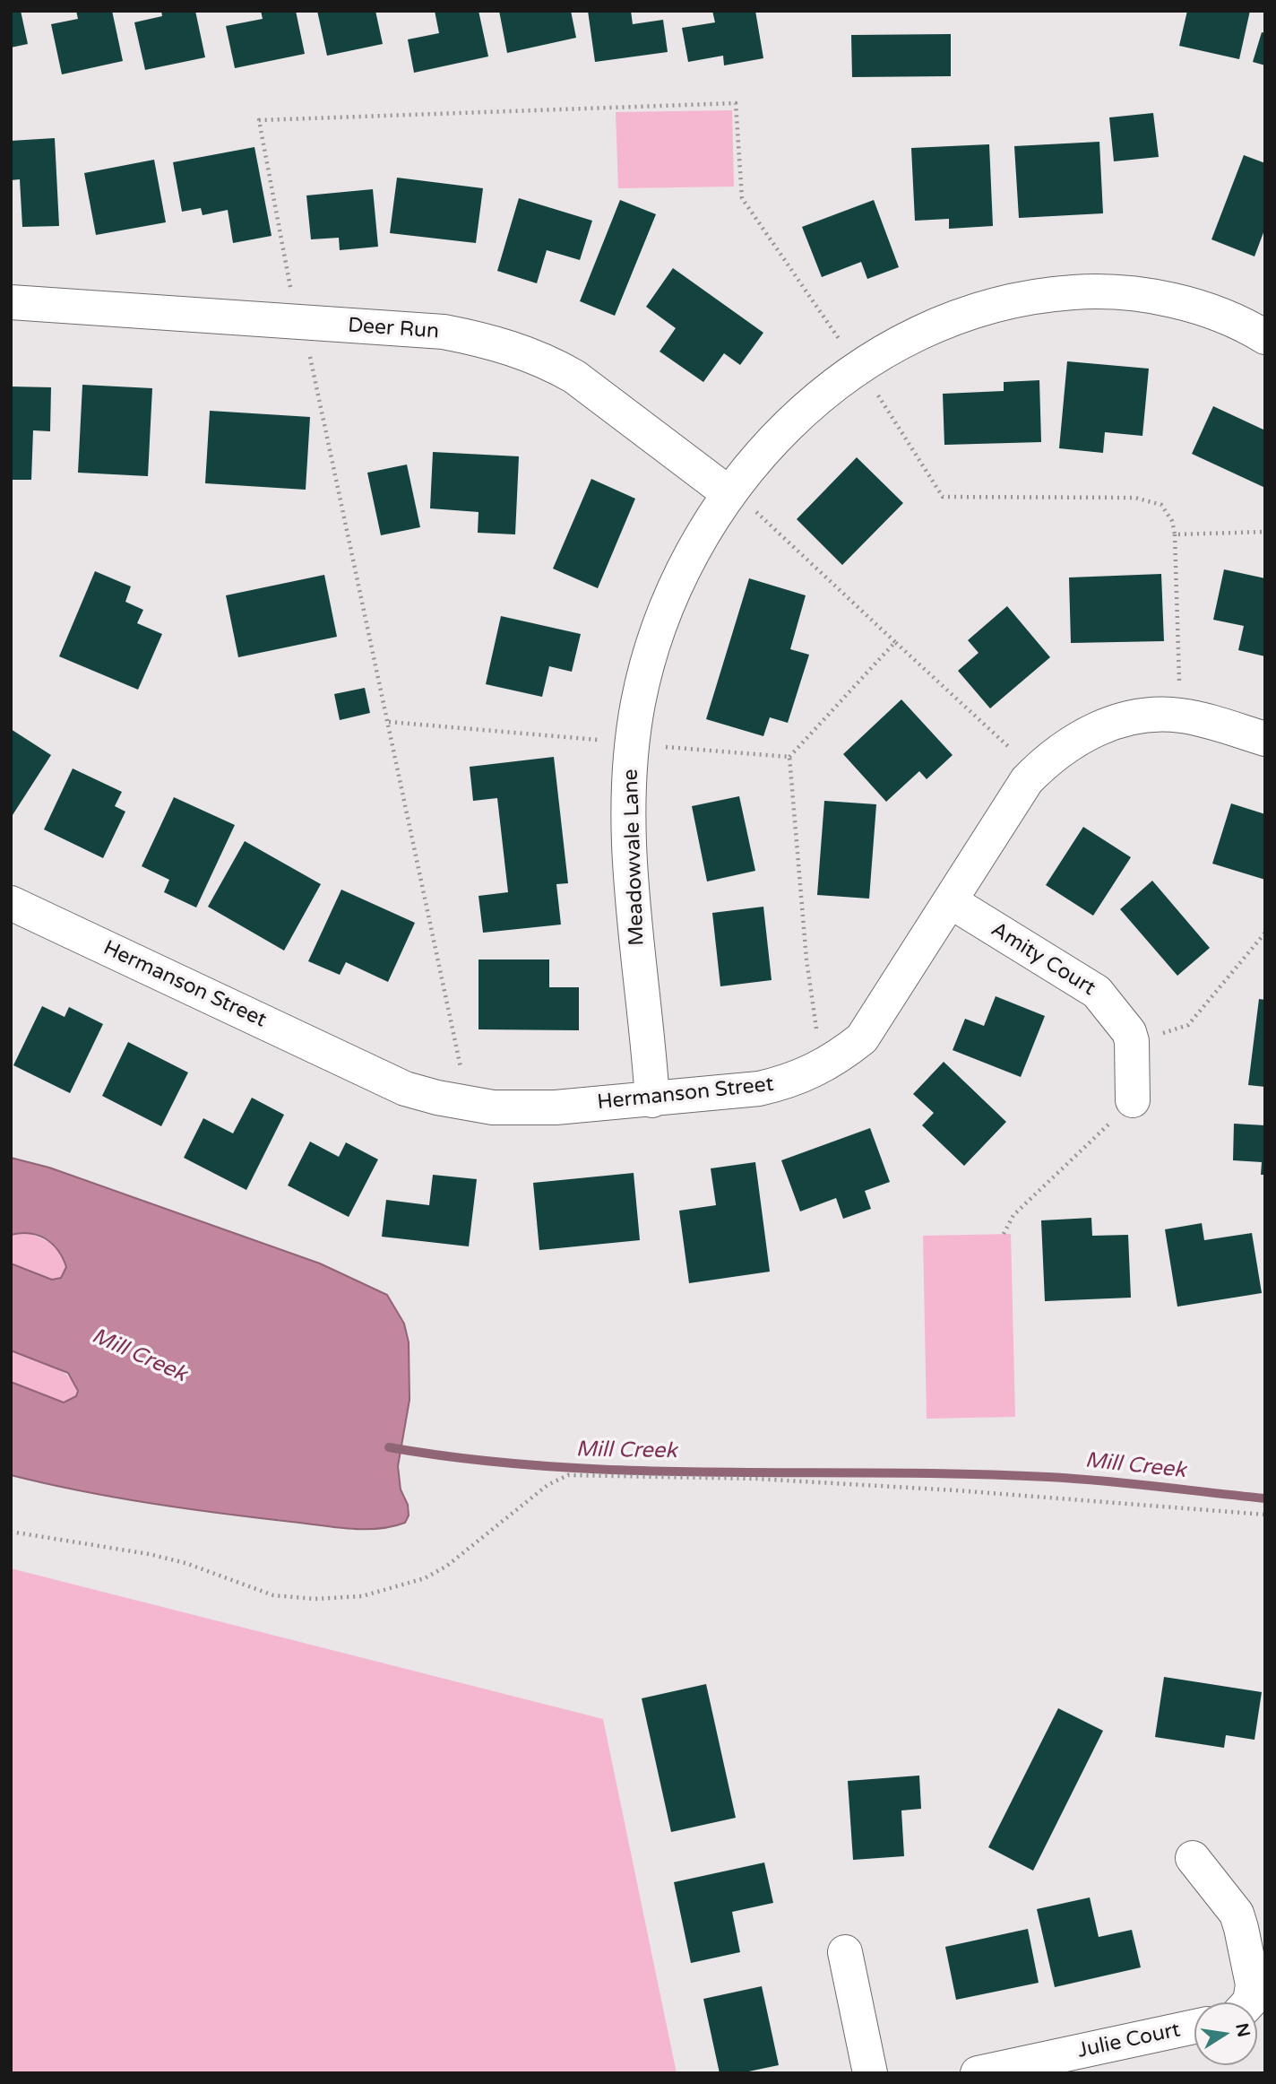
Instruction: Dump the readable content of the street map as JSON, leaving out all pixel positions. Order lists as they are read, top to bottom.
{
  "streets": {
    "street": [
      "Deer Run",
      "Meadowvale Lane",
      "Amity Court",
      "Hermanson Street",
      "Julie Court"
    ]
  },
  "crossings": [
    ["Deer Run", "Meadowvale Lane"],
    ["Meadowvale Lane", "Hermanson Street"],
    ["Amity Court", "Hermanson Street"]
  ],
  "water": ["Mill Creek"],
  "north": "right"
}
